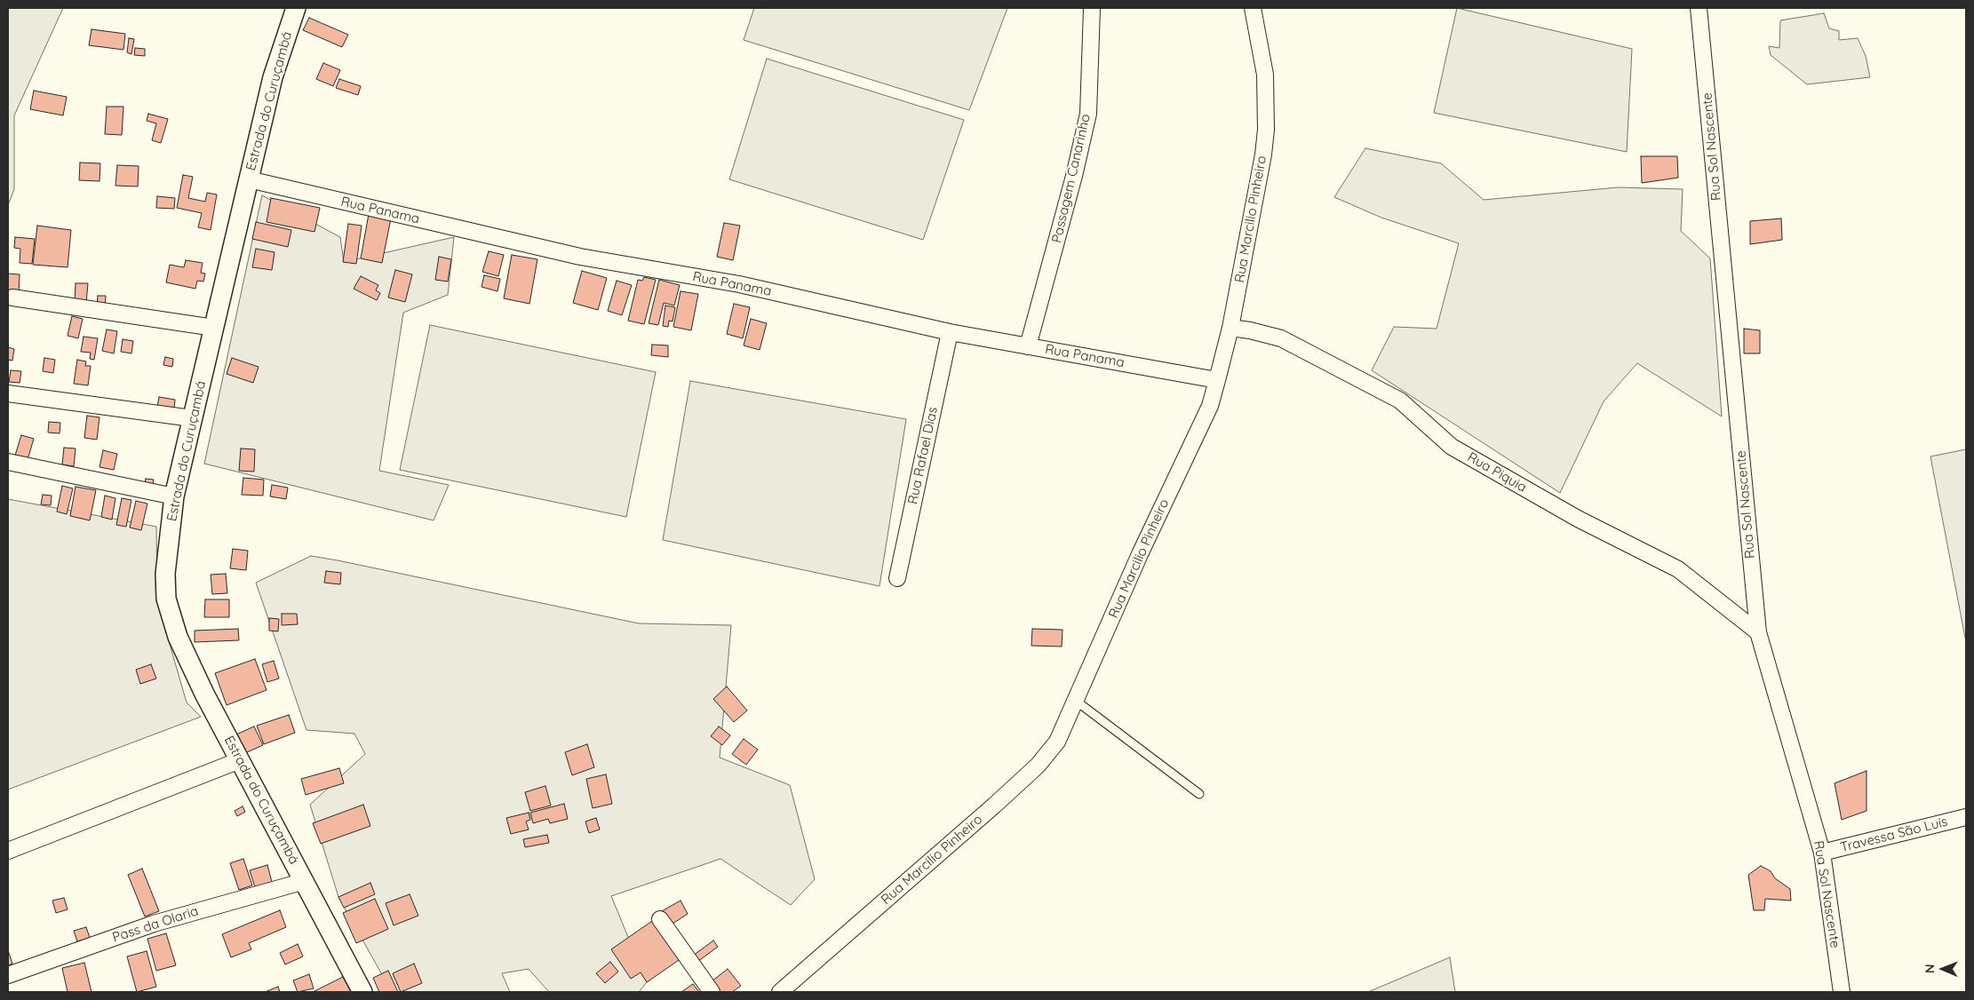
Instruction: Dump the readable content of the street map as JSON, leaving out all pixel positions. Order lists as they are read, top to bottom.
{
  "streets": {
    "street": [
      "Estrada do Curuçambá",
      "Rua Sol Nascente",
      "Passagem Canarinho",
      "Rua Panama",
      "Rua Marcilio Pinheiro",
      "Rua Rafael Dias",
      "Rua Piquia",
      "Travessa São Luís",
      "Pass da Olaria"
    ]
  },
  "crossings": [
    ["Estrada do Curuçambá", "Rua Panama"],
    ["Estrada do Curuçambá", "Pass da Olaria"],
    ["Rua Sol Nascente", "Rua Piquia"],
    ["Rua Sol Nascente", "Travessa São Luís"],
    ["Passagem Canarinho", "Rua Panama"],
    ["Rua Panama", "Rua Marcilio Pinheiro"],
    ["Rua Panama", "Rua Rafael Dias"],
    ["Rua Marcilio Pinheiro", "Rua Piquia"]
  ],
  "north": "left"
}
